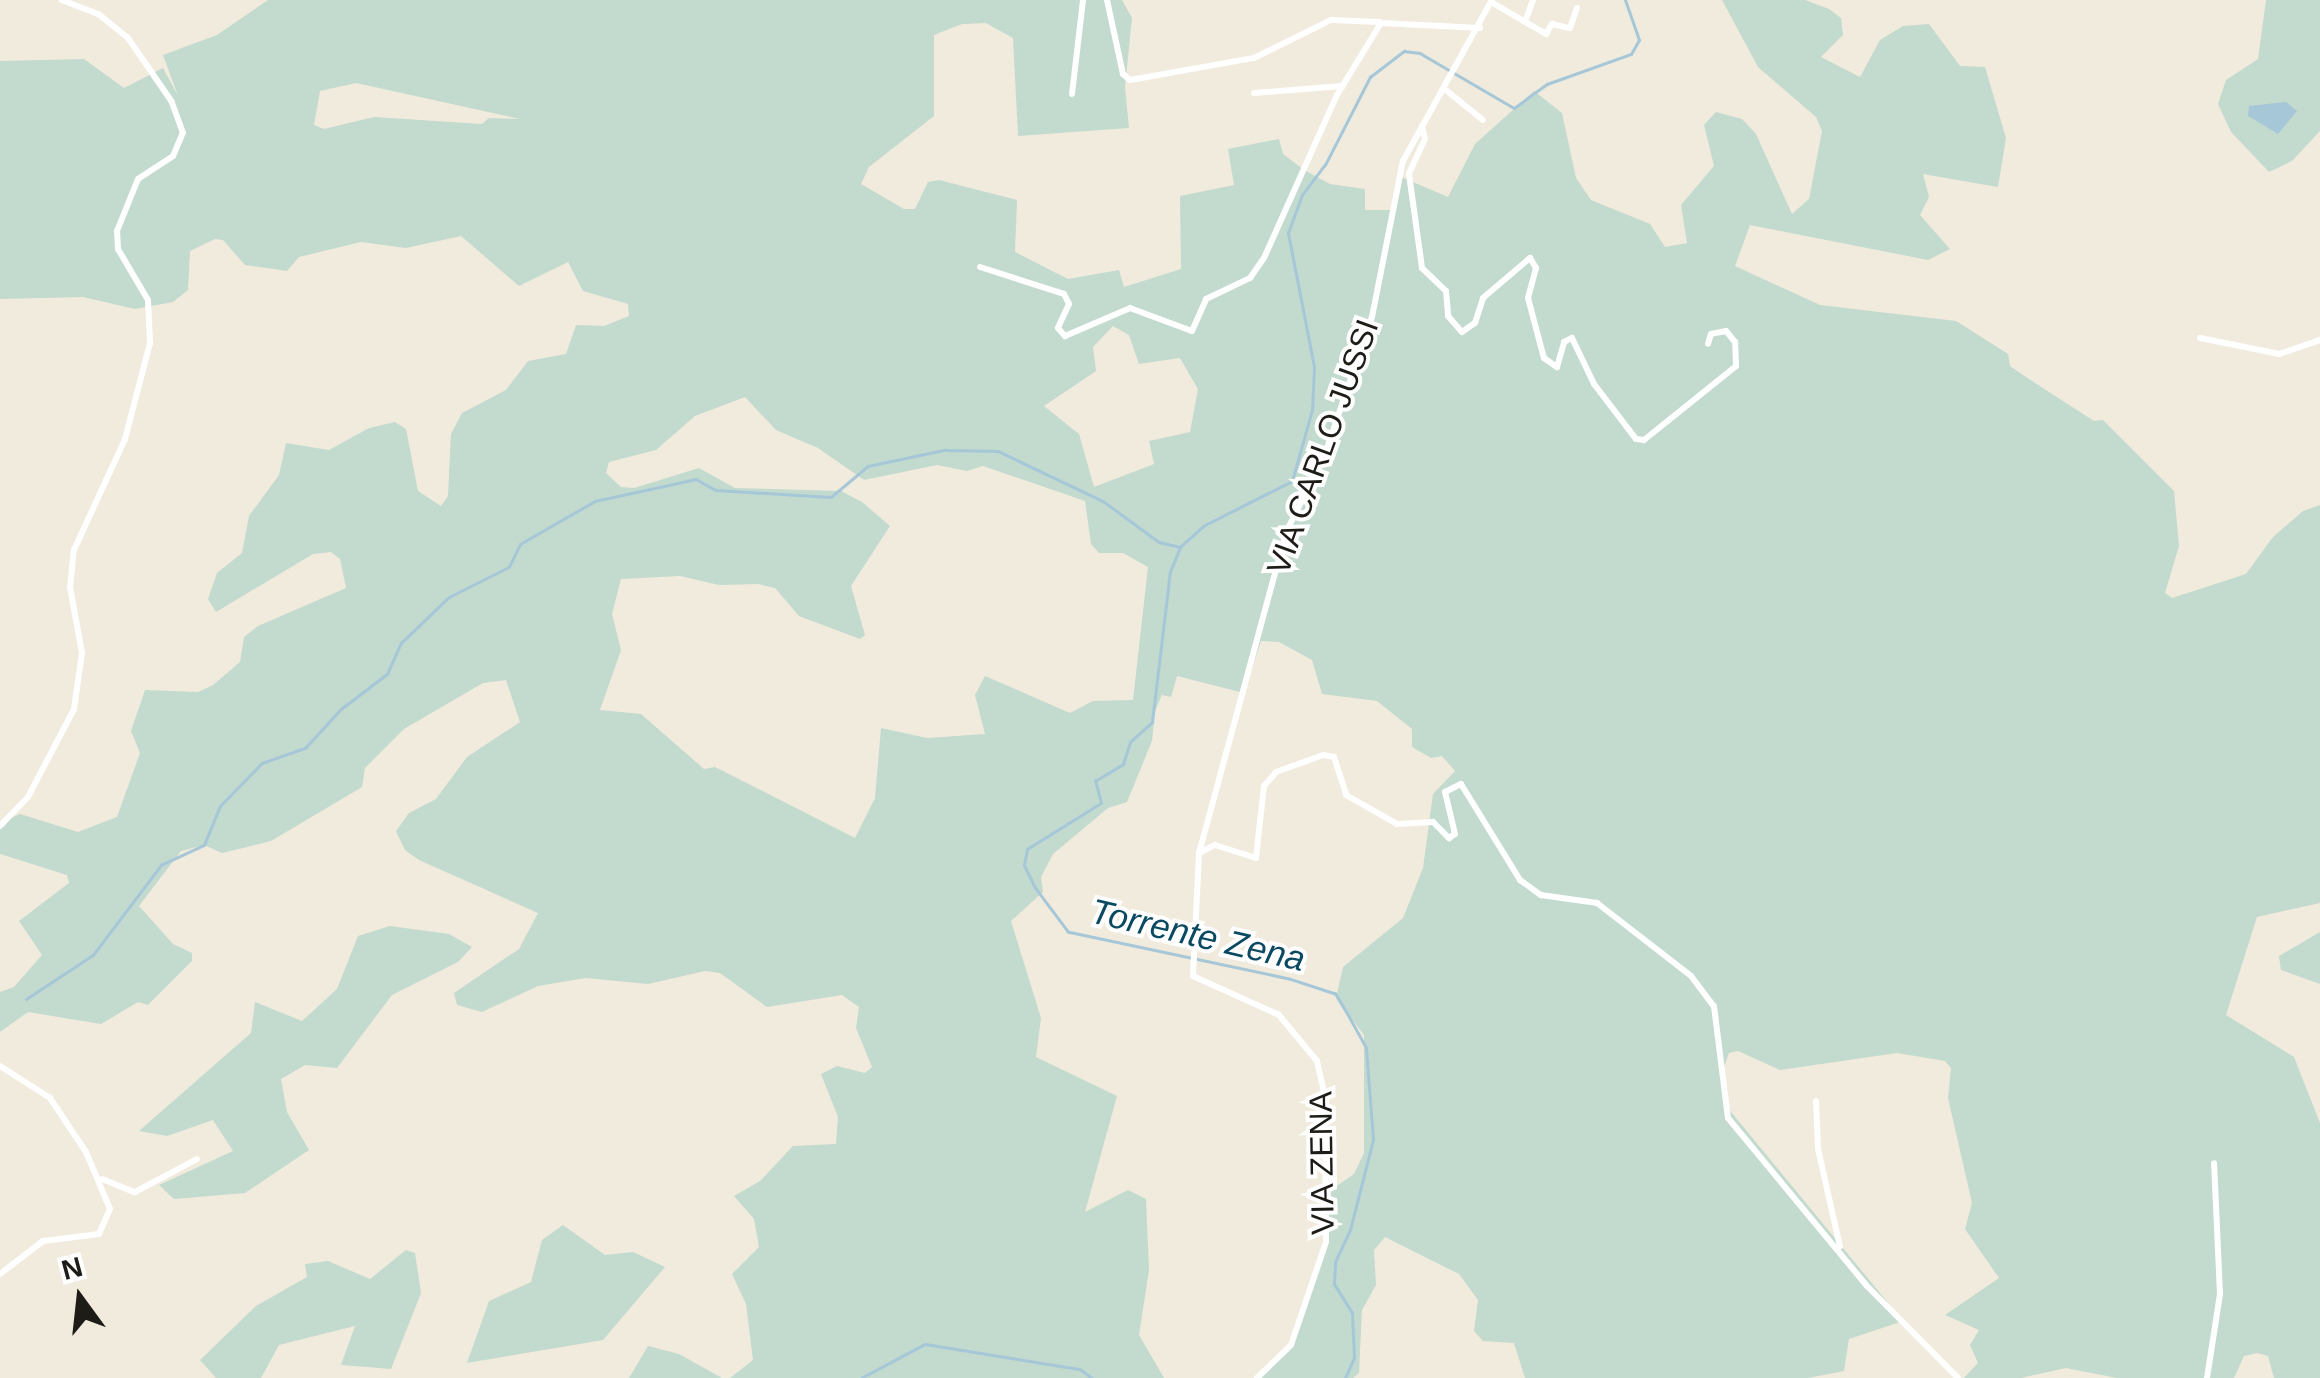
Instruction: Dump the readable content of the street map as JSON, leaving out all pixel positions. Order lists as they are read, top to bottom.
{
  "streets": {
    "street": ["VIA CARLO JUSSI", "VIA ZENA"]
  },
  "crossings": [
    ["VIA CARLO JUSSI", "VIA ZENA"]
  ],
  "water": ["Torrente Zena"],
  "north": "top"
}
